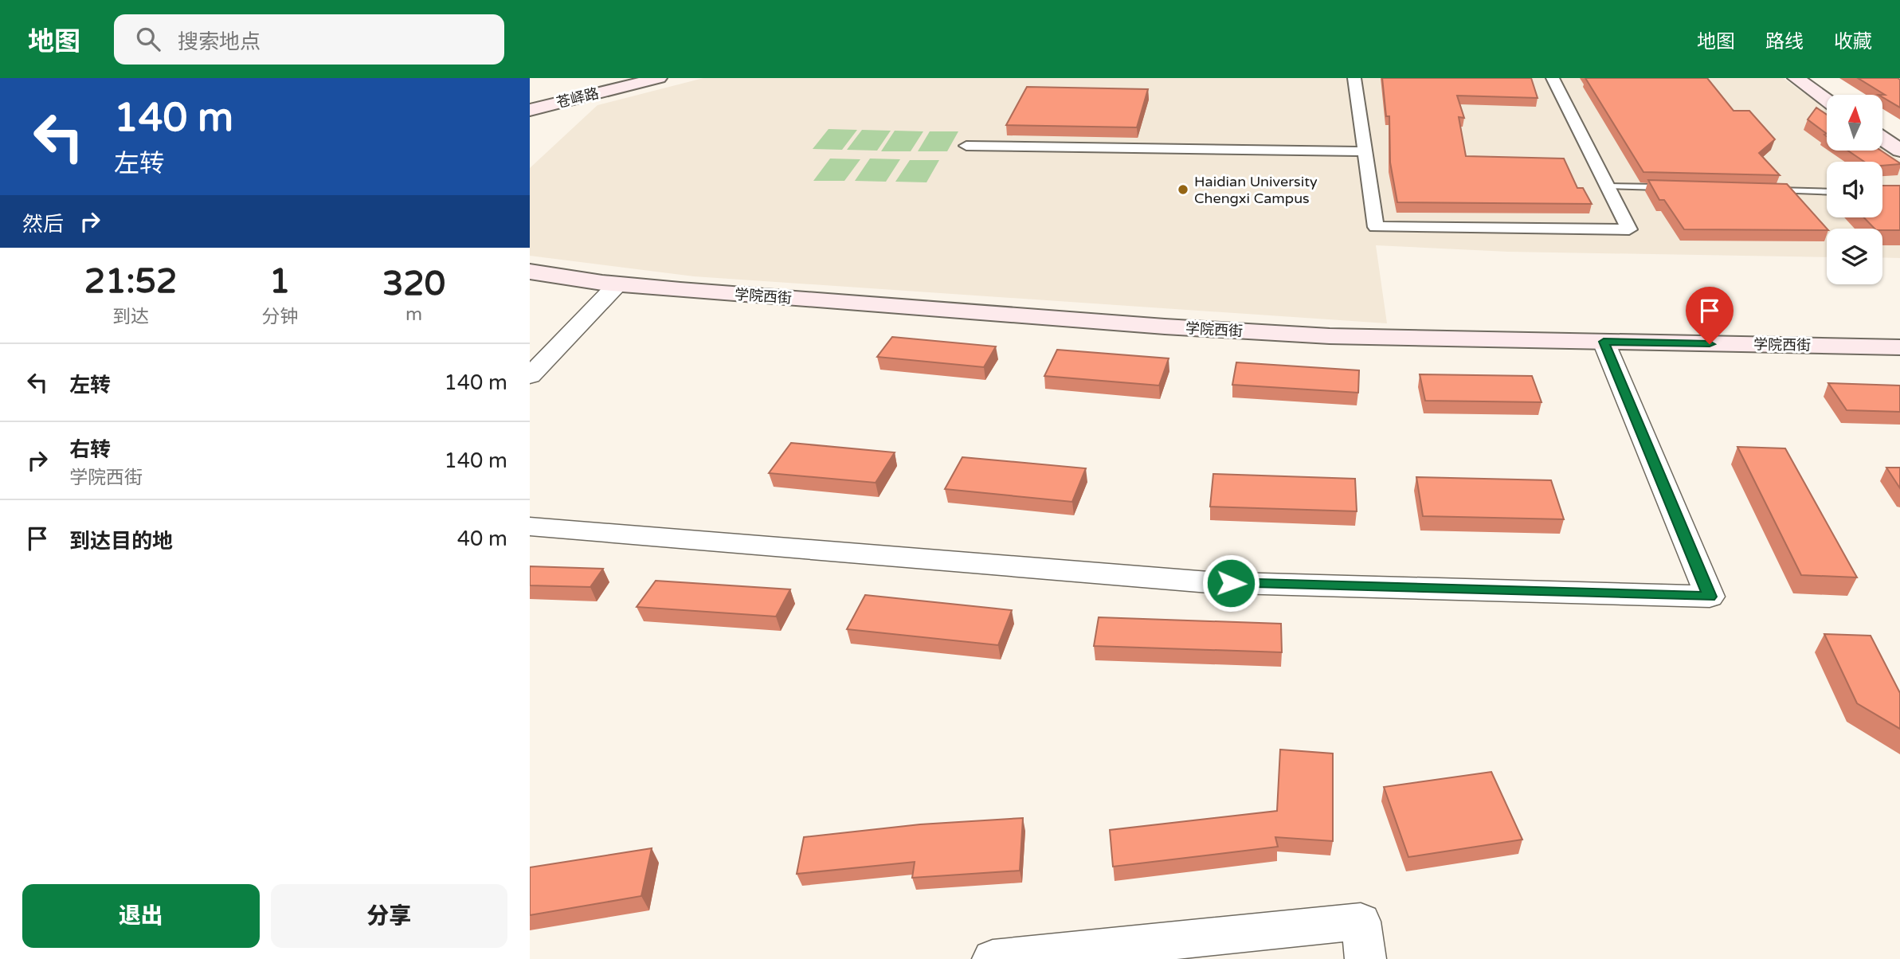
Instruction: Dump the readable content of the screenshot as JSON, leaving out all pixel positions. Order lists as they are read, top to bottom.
{
  "streets": {
    "main road": ["苍峄路", "学院西街"]
  },
  "places": ["Haidian University Chengxi Campus"],
  "north": "top",
  "page": {
    "header": "地图",
    "search": "搜索地点",
    "nav": ["地图", "路线", "收藏"],
    "turn": ["140 m", "左转"],
    "then": "然后",
    "eta": [
      "21:52",
      "到达",
      "1",
      "分钟",
      "320",
      "m"
    ],
    "list": [
      {
        "name": "左转",
        "value": "140 m"
      },
      {
        "name": "右转",
        "note": "学院西街",
        "value": "140 m"
      },
      {
        "name": "到达目的地",
        "value": "40 m"
      }
    ],
    "buttons": ["退出", "分享"]
  }
}
